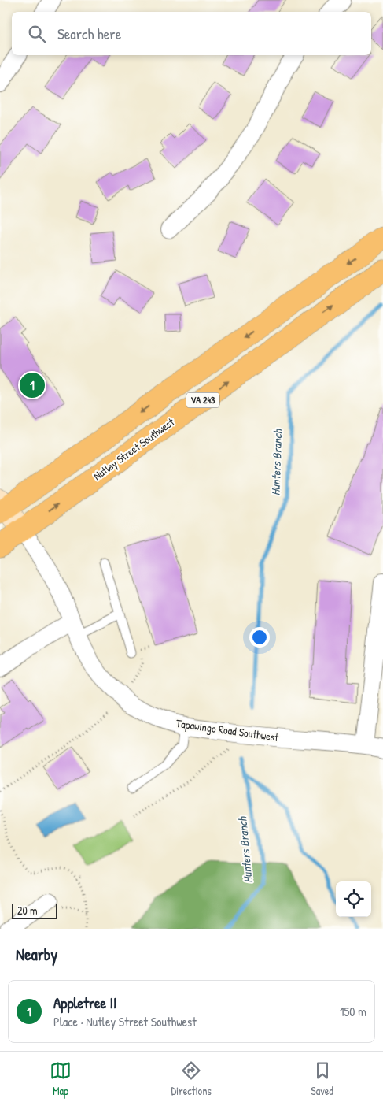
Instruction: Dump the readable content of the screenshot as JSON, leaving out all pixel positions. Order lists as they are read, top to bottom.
{
  "streets": {
    "main road": ["VA 243", "Nutley Street Southwest"],
    "street": ["Tapawingo Road Southwest"]
  },
  "crossings": [
    ["VA 243", "Tapawingo Road Southwest"],
    ["Nutley Street Southwest", "Tapawingo Road Southwest"]
  ],
  "water": ["Hunters Branch"],
  "scale_bar": "20 m",
  "page": {
    "search": "Search here",
    "pins": "1",
    "scale": "20 m",
    "heading": "Nearby",
    "list": [
      {
        "mark": "1",
        "name": "Appletree II",
        "note": "Place · Nutley Street Southwest",
        "value": "150 m"
      }
    ],
    "nav": ["Map", "Directions", "Saved"]
  }
}
